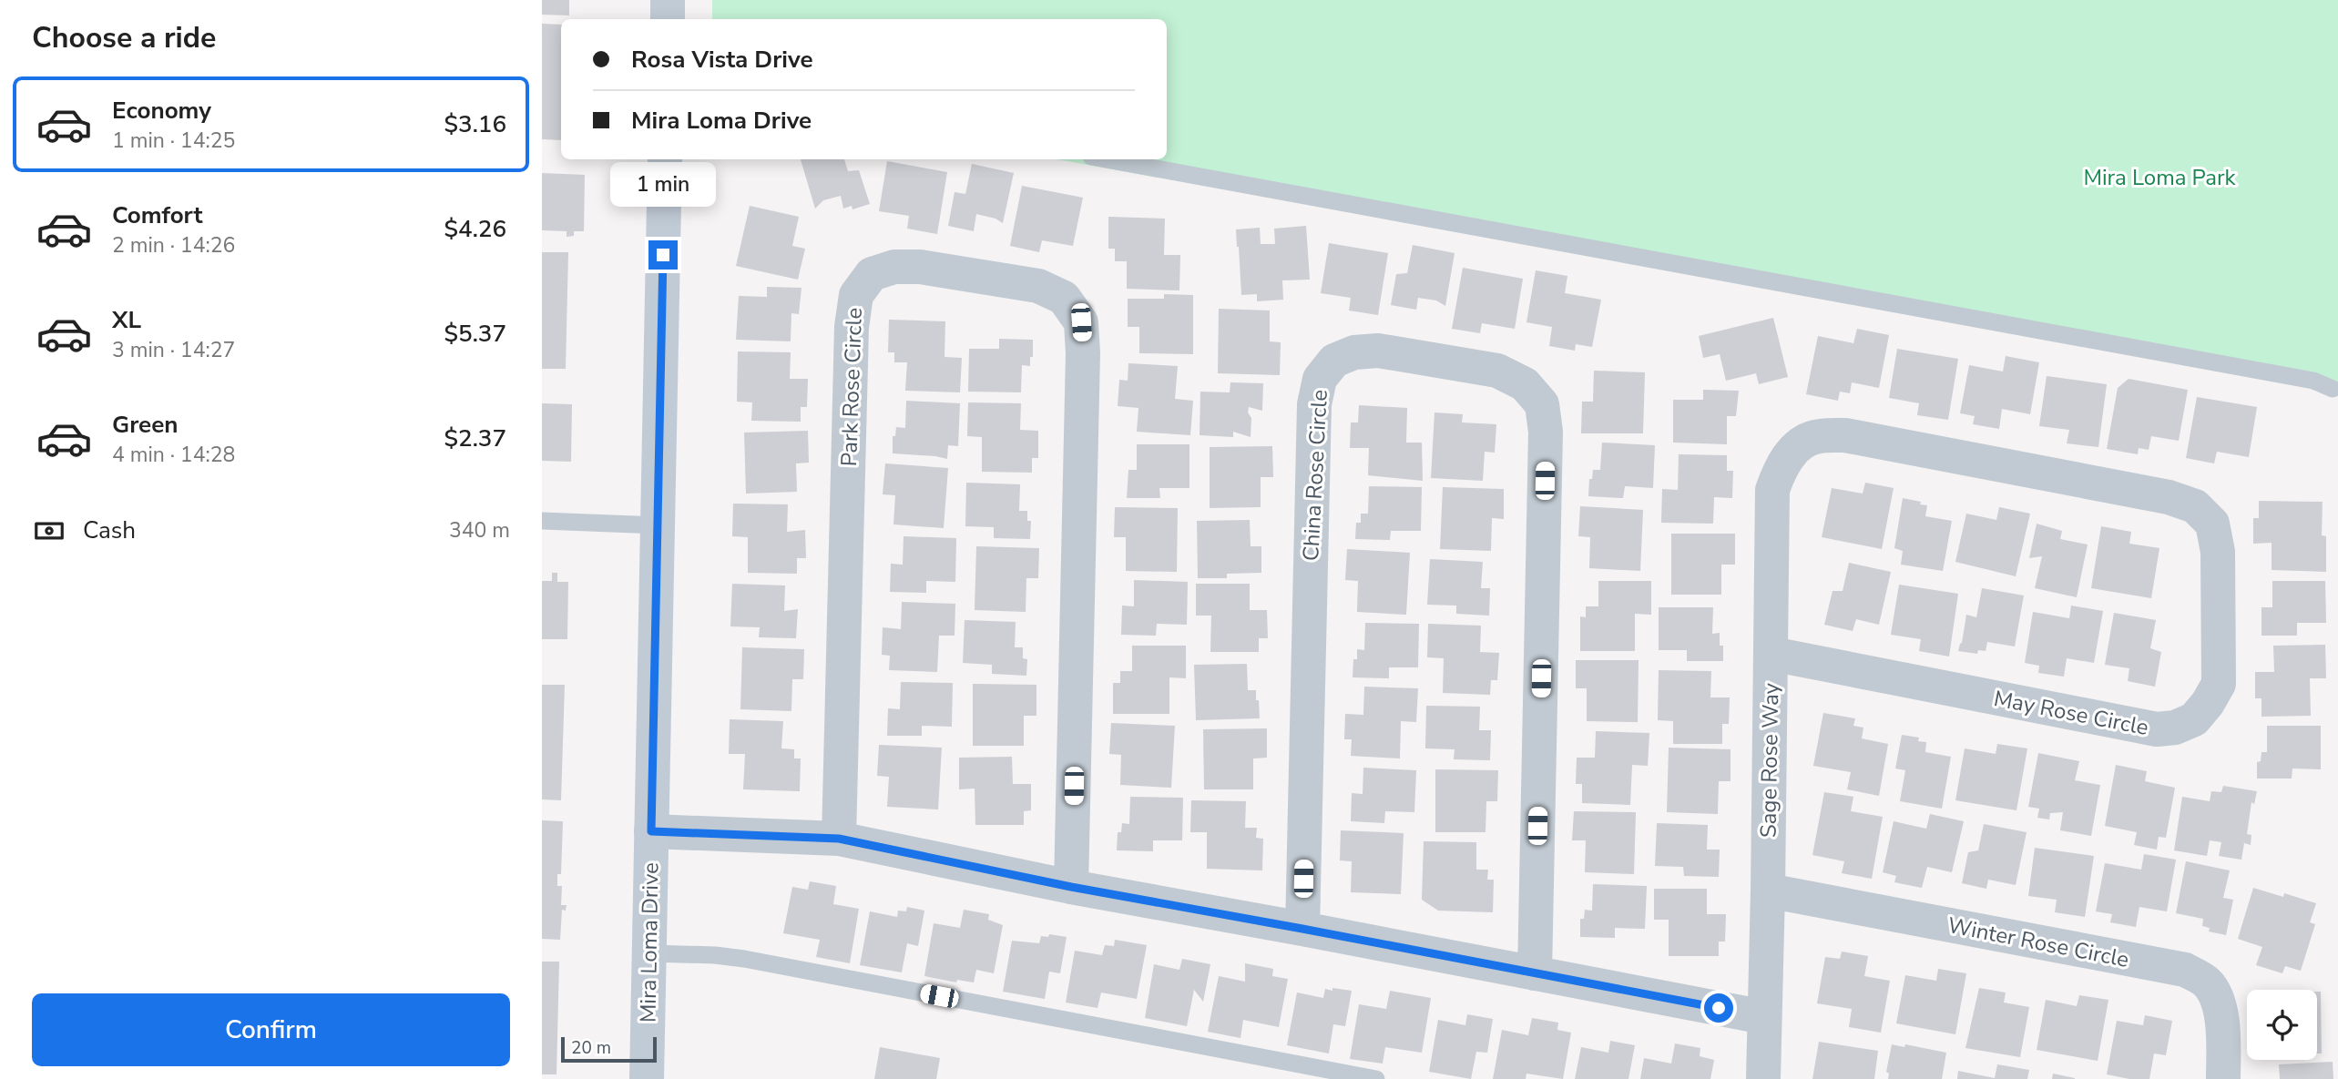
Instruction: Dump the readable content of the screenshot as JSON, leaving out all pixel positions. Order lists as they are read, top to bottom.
{
  "streets": {
    "main road": ["Mira Loma Drive"],
    "street": [
      "Park Rose Circle",
      "China Rose Circle",
      "May Rose Circle",
      "Sage Rose Way",
      "Winter Rose Circle"
    ]
  },
  "crossings": [
    ["May Rose Circle", "Sage Rose Way"],
    ["Sage Rose Way", "Winter Rose Circle"]
  ],
  "parks": ["Mira Loma Park"],
  "scale_bar": "20 m",
  "page": {
    "heading": "Choose a ride",
    "banner": ["Rosa Vista Drive", "Mira Loma Drive"],
    "list": [
      {
        "name": "Economy",
        "note": "1 min · 14:25",
        "value": "$3.16"
      },
      {
        "name": "Comfort",
        "note": "2 min · 14:26",
        "value": "$4.26"
      },
      {
        "name": "XL",
        "note": "3 min · 14:27",
        "value": "$5.37"
      },
      {
        "name": "Green",
        "note": "4 min · 14:28",
        "value": "$2.37"
      }
    ],
    "bubble": "1 min",
    "pay": ["Cash", "340 m"],
    "buttons": "Confirm",
    "scale": "20 m"
  }
}
